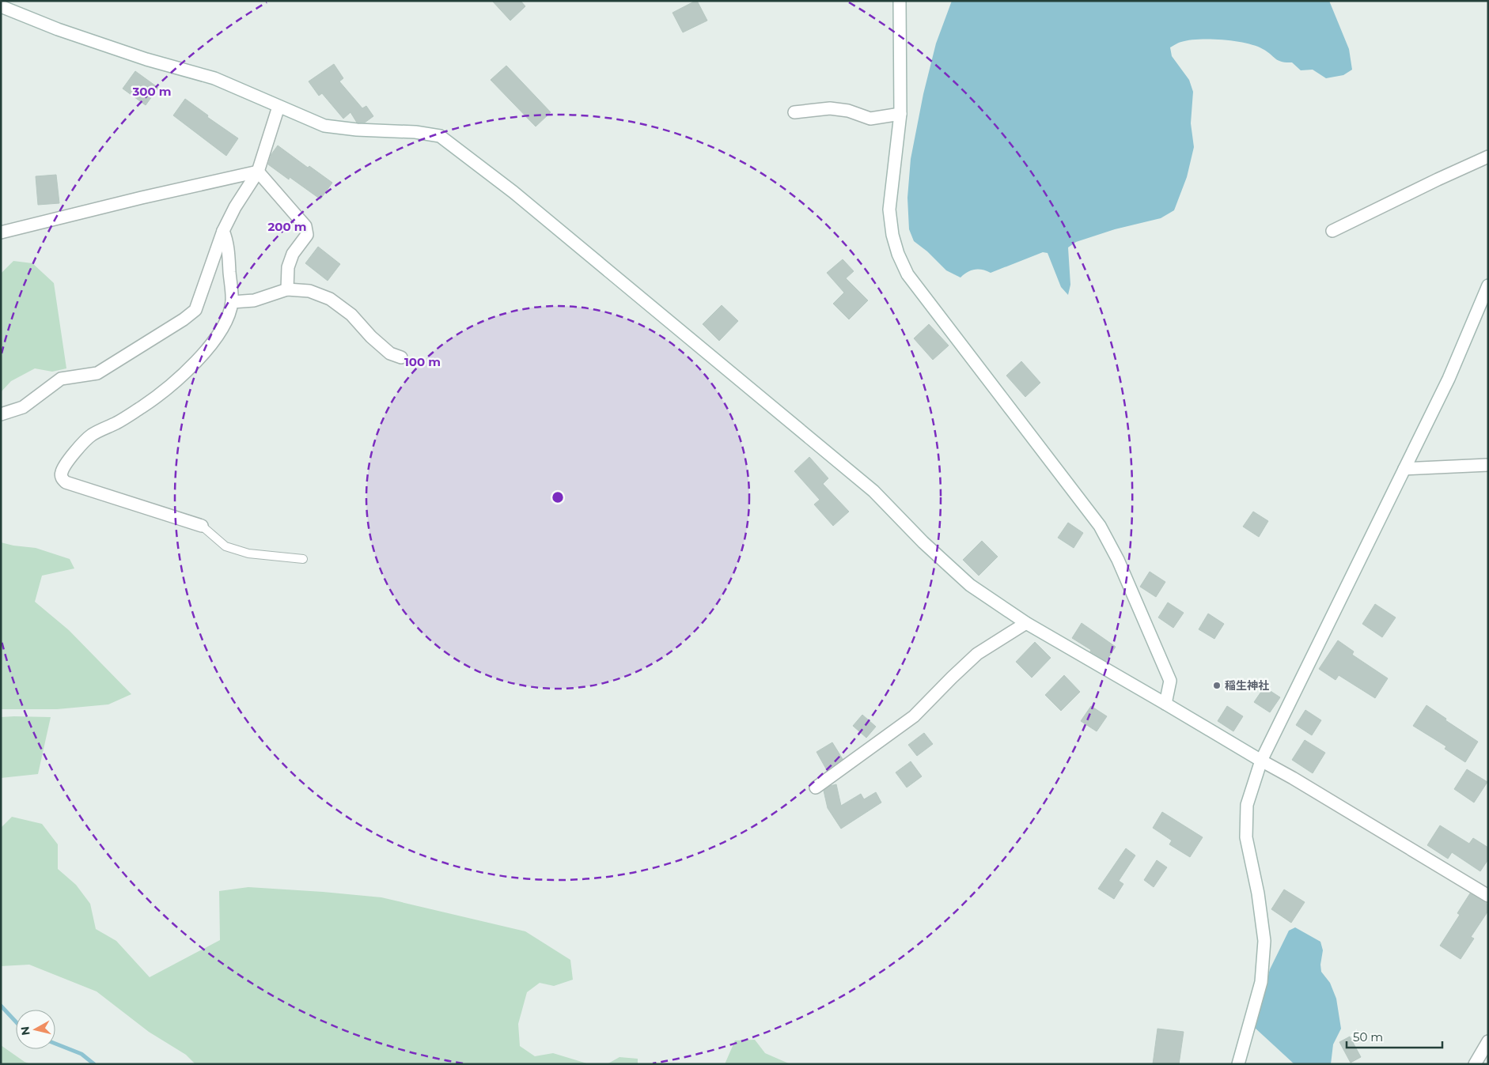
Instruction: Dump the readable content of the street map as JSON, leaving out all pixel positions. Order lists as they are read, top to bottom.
{
  "places": ["稲生神社"],
  "scale_bar": "50 m",
  "north": "left",
  "rings": ["300 m", "200 m", "100 m"]
}
